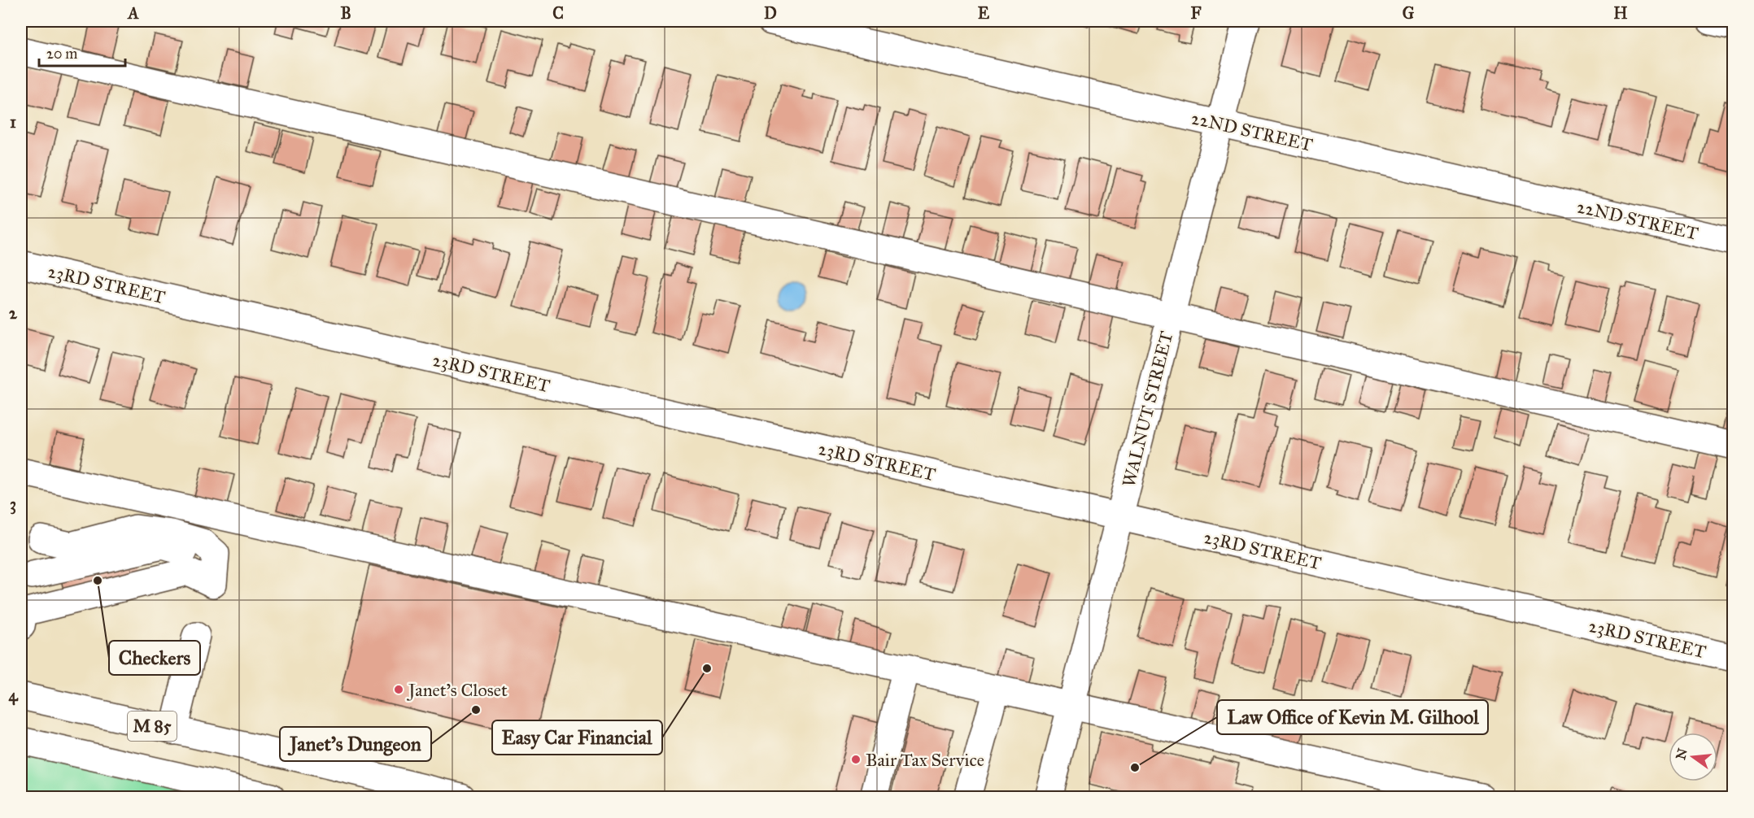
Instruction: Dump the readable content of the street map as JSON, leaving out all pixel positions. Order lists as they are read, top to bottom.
{
  "streets": {
    "street": [
      "22ND STREET",
      "23RD STREET",
      "WALNUT STREET",
      "M 85"
    ]
  },
  "crossings": [
    ["22ND STREET", "WALNUT STREET"],
    ["23RD STREET", "WALNUT STREET"]
  ],
  "places": [
    "Checkers",
    "Easy Car Financial",
    "Janet's Closet",
    "Janet's Dungeon",
    "Bair Tax Service",
    "Law Office of Kevin M. Gilhool"
  ],
  "scale_bar": "20 m",
  "north": "left",
  "grid": {
    "columns": [
      "A",
      "B",
      "C",
      "D",
      "E",
      "F",
      "G",
      "H"
    ],
    "rows": [
      "1",
      "2",
      "3",
      "4"
    ]
  }
}
